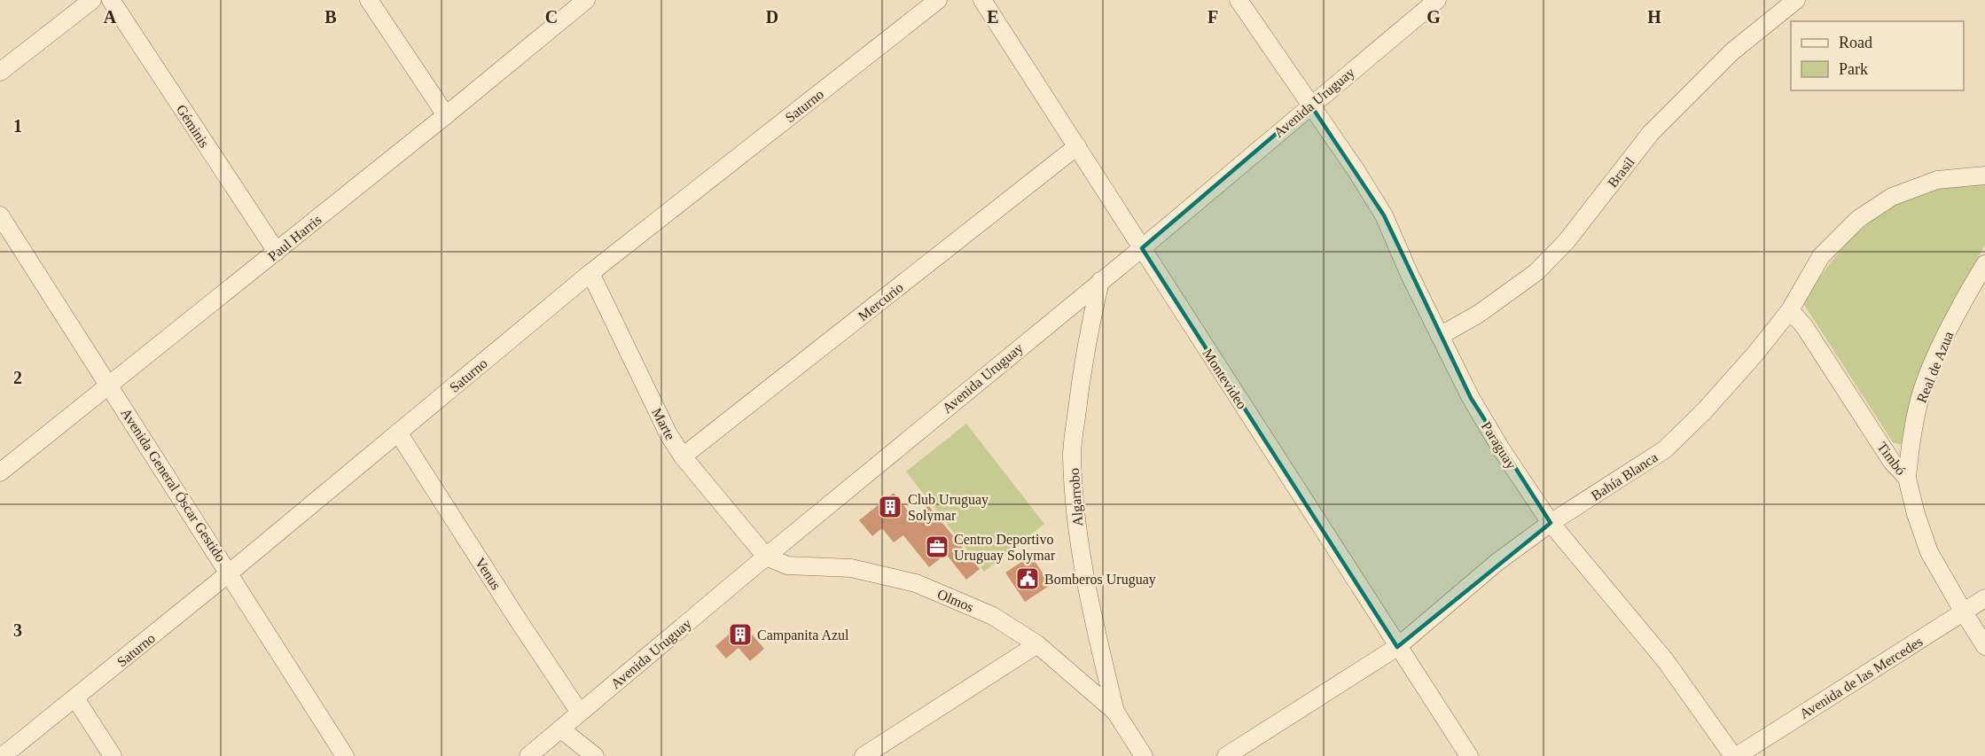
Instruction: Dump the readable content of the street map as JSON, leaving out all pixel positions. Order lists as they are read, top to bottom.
{
  "streets": {
    "street": [
      "Avenida Uruguay",
      "Saturno",
      "Géminis",
      "Brasil",
      "Paul Harris",
      "Mercurio",
      "Real de Azua",
      "Montevideo",
      "Marte",
      "Paraguay",
      "Timbó",
      "Bahía Blanca",
      "Avenida General Óscar Gestido",
      "Algarrobo",
      "Venus",
      "Olmos",
      "Avenida de las Mercedes"
    ]
  },
  "crossings": [
    ["Avenida Uruguay", "Montevideo"],
    ["Avenida Uruguay", "Marte"],
    ["Avenida Uruguay", "Paraguay"],
    ["Avenida Uruguay", "Algarrobo"],
    ["Avenida Uruguay", "Venus"],
    ["Avenida Uruguay", "Olmos"],
    ["Saturno", "Marte"],
    ["Saturno", "Avenida General Óscar Gestido"],
    ["Saturno", "Venus"],
    ["Géminis", "Paul Harris"],
    ["Brasil", "Paraguay"],
    ["Paul Harris", "Avenida General Óscar Gestido"],
    ["Mercurio", "Montevideo"],
    ["Mercurio", "Marte"],
    ["Real de Azua", "Timbó"],
    ["Montevideo", "Bahía Blanca"],
    ["Marte", "Olmos"],
    ["Paraguay", "Bahía Blanca"],
    ["Paraguay", "Avenida de las Mercedes"],
    ["Timbó", "Bahía Blanca"],
    ["Timbó", "Avenida de las Mercedes"],
    ["Algarrobo", "Olmos"]
  ],
  "places": {
    "building": ["Club Uruguay Solymar", "Campanita Azul"],
    "office": ["Centro Deportivo Uruguay Solymar"],
    "public building": ["Bomberos Uruguay"]
  },
  "legend": ["Road", "Park"],
  "grid": {
    "columns": [
      "A",
      "B",
      "C",
      "D",
      "E",
      "F",
      "G",
      "H"
    ],
    "rows": ["1", "2", "3"]
  }
}
